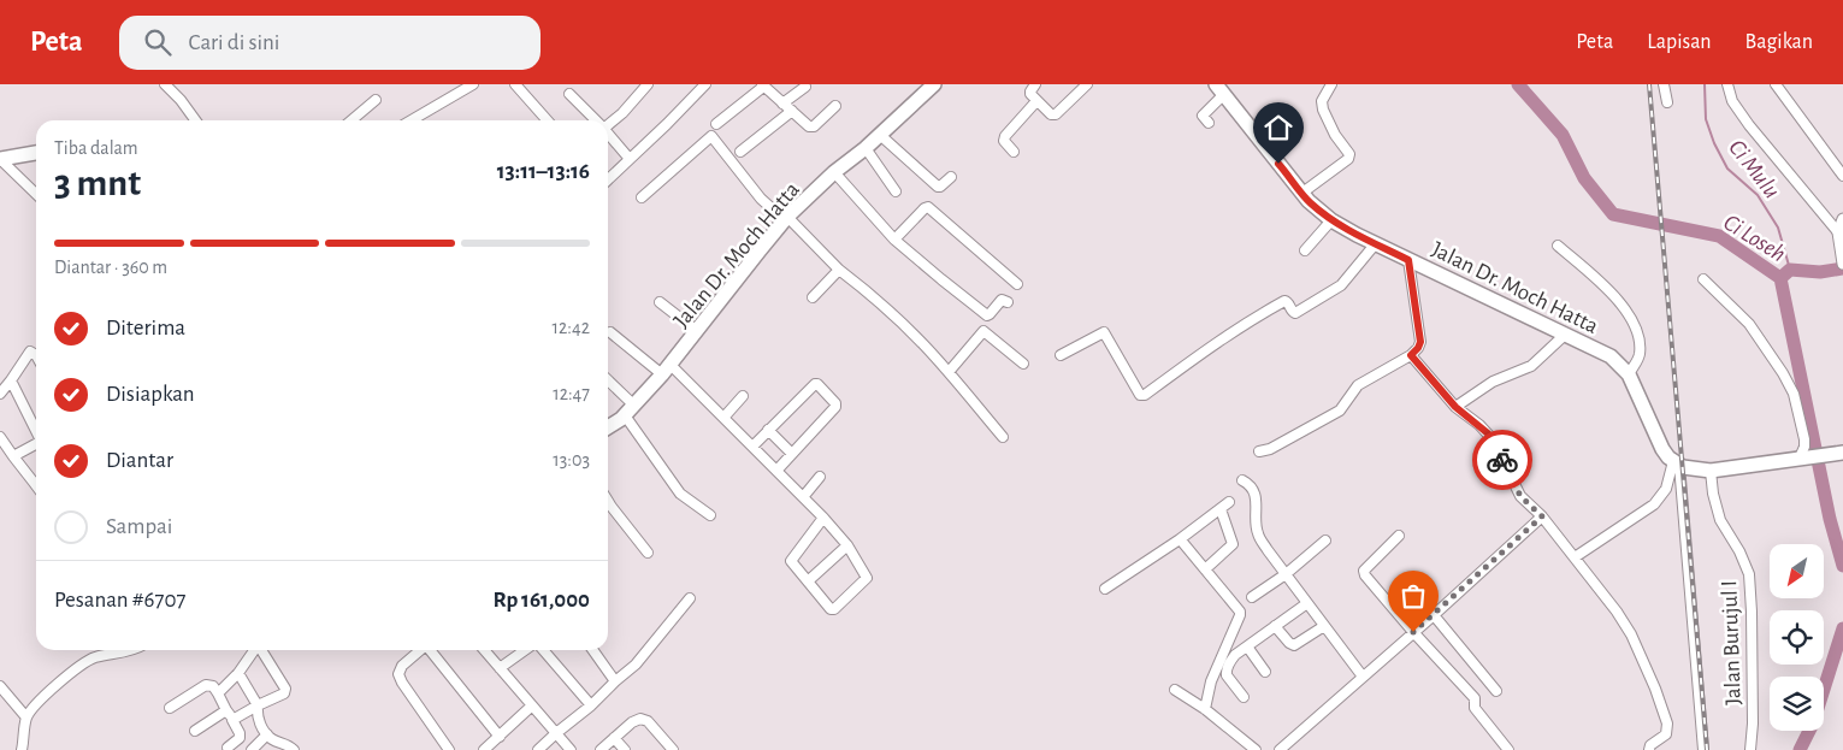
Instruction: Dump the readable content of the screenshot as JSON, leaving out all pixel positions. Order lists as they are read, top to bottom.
{
  "streets": {
    "highway": ["Jalan Dr. Moch Hatta"],
    "street": ["Jalan Burujul I"]
  },
  "water": ["Ci Mulu", "Ci Loseh"],
  "north": "bottom left",
  "page": {
    "header": "Peta",
    "search": "Cari di sini",
    "nav": ["Peta", "Lapisan", "Bagikan"],
    "heading": ["3 mnt", "Tiba dalam", "13:11–13:16"],
    "panel": ["Pesanan #6707", "Rp 161,000"],
    "bar": "Diantar · 360 m",
    "list": [
      ["Diterima", "12:42"],
      ["Disiapkan", "12:47"],
      ["Diantar", "13:03"],
      "Sampai"
    ]
  }
}
